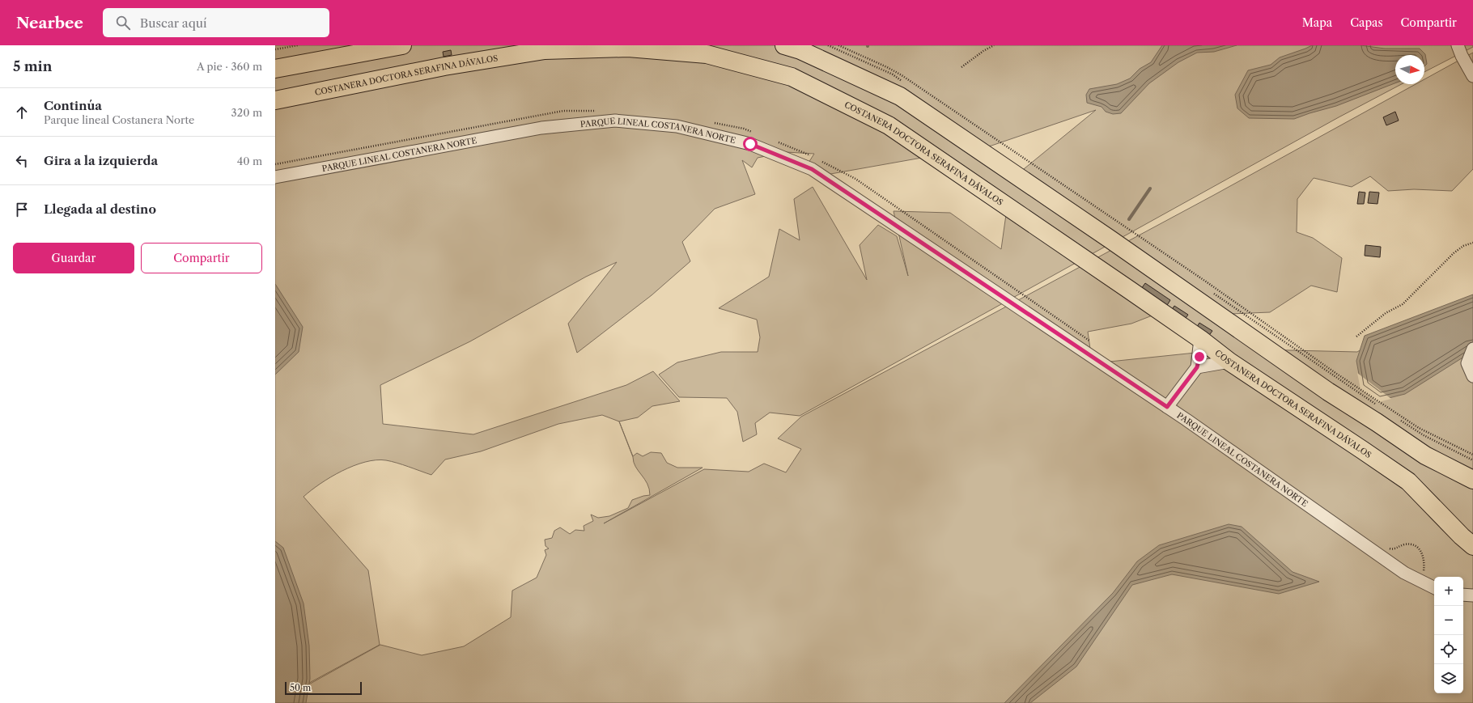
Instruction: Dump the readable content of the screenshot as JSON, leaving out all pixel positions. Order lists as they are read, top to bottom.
{
  "streets": {
    "highway": ["COSTANERA DOCTORA SERAFINA DÁVALOS"],
    "street": ["PARQUE LINEAL COSTANERA NORTE"]
  },
  "scale_bar": "50 m",
  "north": "right",
  "page": {
    "header": "Nearbee",
    "search": "Buscar aquí",
    "nav": ["Mapa", "Capas", "Compartir"],
    "heading": ["5 min", "A pie · 360 m"],
    "list": [
      ["Continúa", "Parque lineal Costanera Norte", "320 m"],
      ["Gira a la izquierda", "40 m"],
      "Llegada al destino"
    ],
    "buttons": ["Guardar", "Compartir"],
    "map_buttons": ["+", "−"],
    "scale": "50 m"
  }
}
